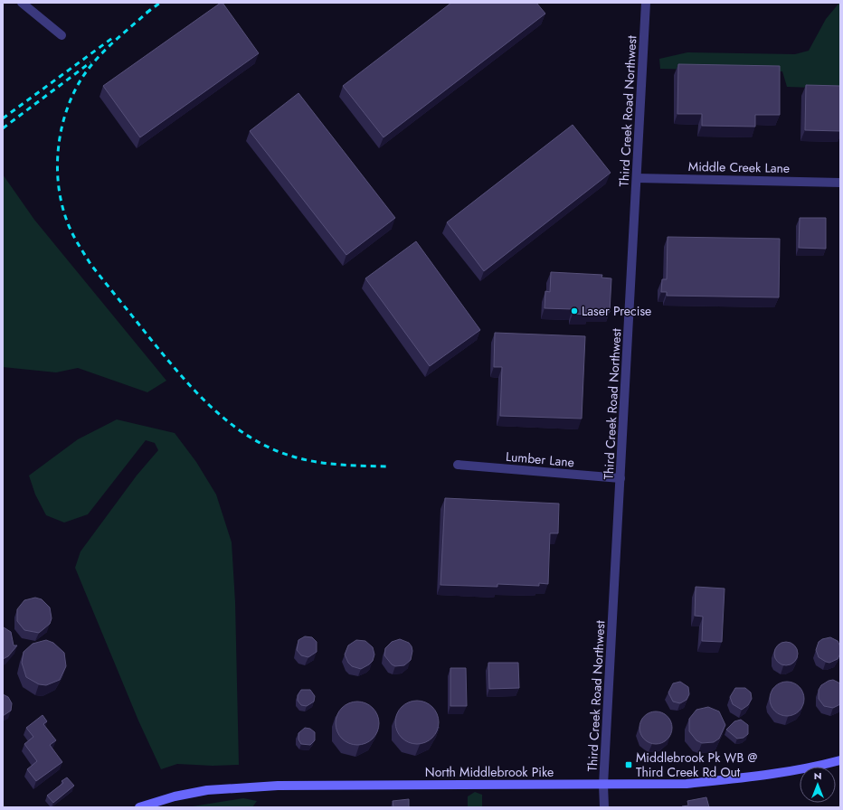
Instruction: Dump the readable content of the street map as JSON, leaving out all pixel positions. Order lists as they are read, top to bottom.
{
  "streets": {
    "main road": ["North Middlebrook Pike"],
    "street": ["Third Creek Road Northwest", "Middle Creek Lane", "Lumber Lane"]
  },
  "crossings": [
    ["Third Creek Road Northwest", "Middle Creek Lane"],
    ["Third Creek Road Northwest", "Lumber Lane"],
    ["Third Creek Road Northwest", "North Middlebrook Pike"]
  ],
  "places": {
    "other": ["Laser Precise"],
    "transit": ["Middlebrook Pk WB @ Third Creek Rd Out"]
  },
  "north": "top"
}
